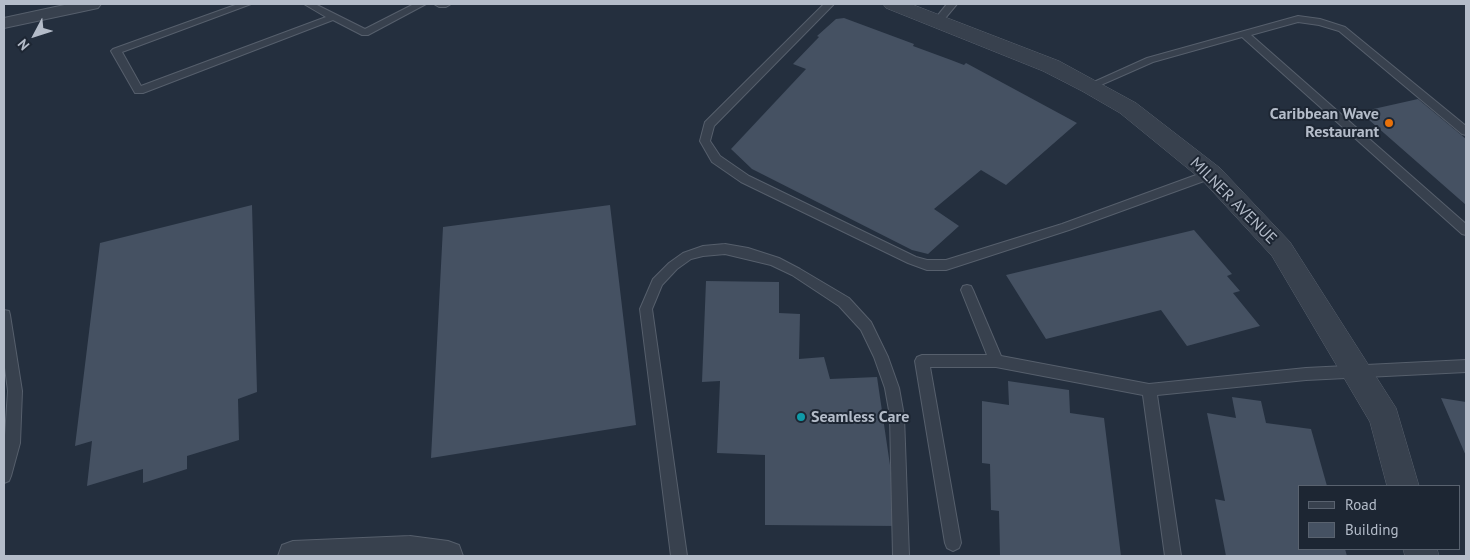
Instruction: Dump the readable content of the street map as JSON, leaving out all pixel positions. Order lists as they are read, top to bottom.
{
  "streets": {
    "street": ["MILNER AVENUE"]
  },
  "places": ["Caribbean Wave Restaurant", "Seamless Care"],
  "legend": ["Road", "Building"],
  "north": "bottom left"
}
